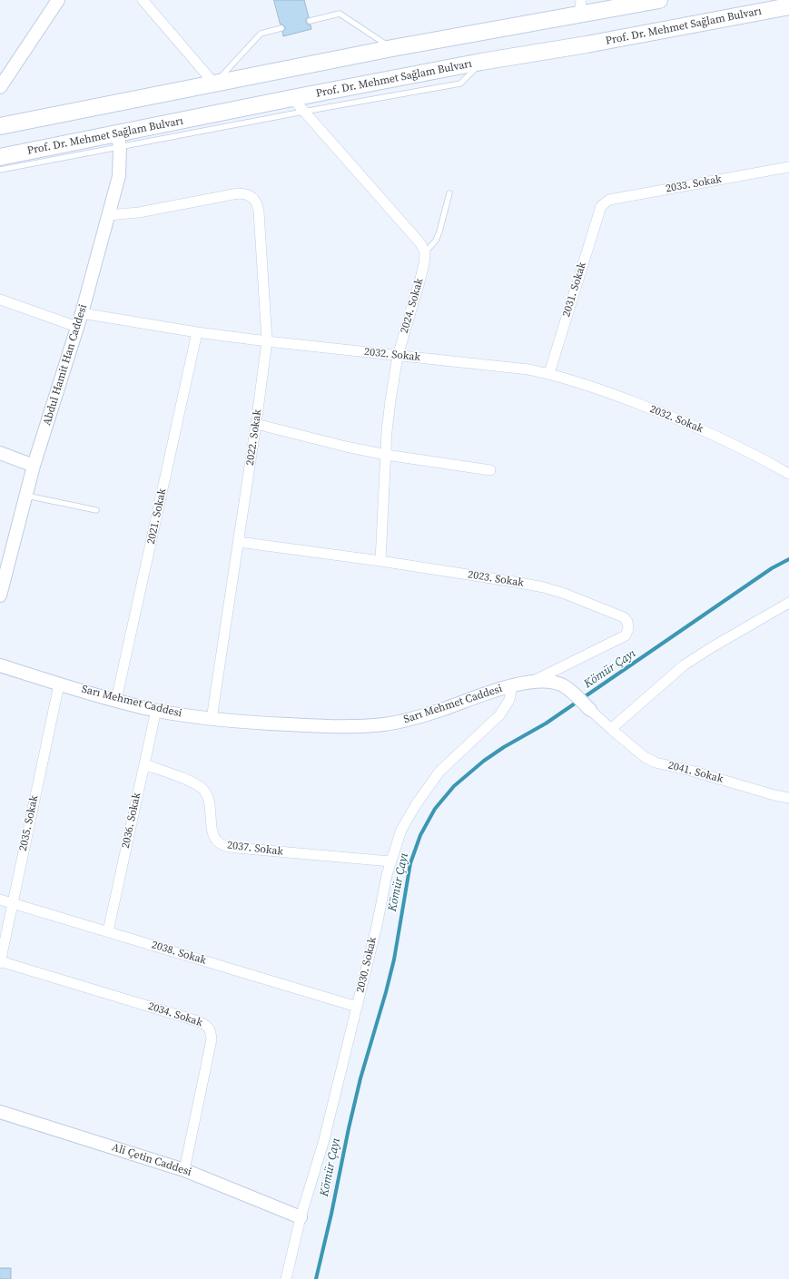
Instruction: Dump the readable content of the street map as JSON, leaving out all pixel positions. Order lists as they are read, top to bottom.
{
  "streets": {
    "highway": ["Prof. Dr. Mehmet Sağlam Bulvarı"],
    "street": [
      "2033. Sokak",
      "2031. Sokak",
      "2024. Sokak",
      "2032. Sokak",
      "Abdul Hamit Han Caddesi",
      "2022. Sokak",
      "2021. Sokak",
      "2023. Sokak",
      "Sarı Mehmet Caddesi",
      "2041. Sokak",
      "2036. Sokak",
      "2035. Sokak",
      "2037. Sokak",
      "2038. Sokak",
      "2030. Sokak",
      "2034. Sokak",
      "Ali Çetin Caddesi"
    ]
  },
  "crossings": [
    ["Prof. Dr. Mehmet Sağlam Bulvarı", "Abdul Hamit Han Caddesi"],
    ["2033. Sokak", "2031. Sokak"],
    ["2031. Sokak", "2032. Sokak"],
    ["2024. Sokak", "2032. Sokak"],
    ["2024. Sokak", "2023. Sokak"],
    ["2032. Sokak", "2022. Sokak"],
    ["2022. Sokak", "2023. Sokak"],
    ["2022. Sokak", "Sarı Mehmet Caddesi"],
    ["2021. Sokak", "Sarı Mehmet Caddesi"],
    ["2023. Sokak", "Sarı Mehmet Caddesi"],
    ["Sarı Mehmet Caddesi", "2041. Sokak"],
    ["Sarı Mehmet Caddesi", "2036. Sokak"],
    ["Sarı Mehmet Caddesi", "2035. Sokak"],
    ["Sarı Mehmet Caddesi", "2030. Sokak"],
    ["2036. Sokak", "2037. Sokak"],
    ["2036. Sokak", "2038. Sokak"],
    ["2035. Sokak", "2038. Sokak"],
    ["2035. Sokak", "2034. Sokak"],
    ["2037. Sokak", "2030. Sokak"],
    ["2038. Sokak", "2030. Sokak"],
    ["2030. Sokak", "Ali Çetin Caddesi"],
    ["2034. Sokak", "Ali Çetin Caddesi"]
  ],
  "water": ["Kömür Çayı"]
}
